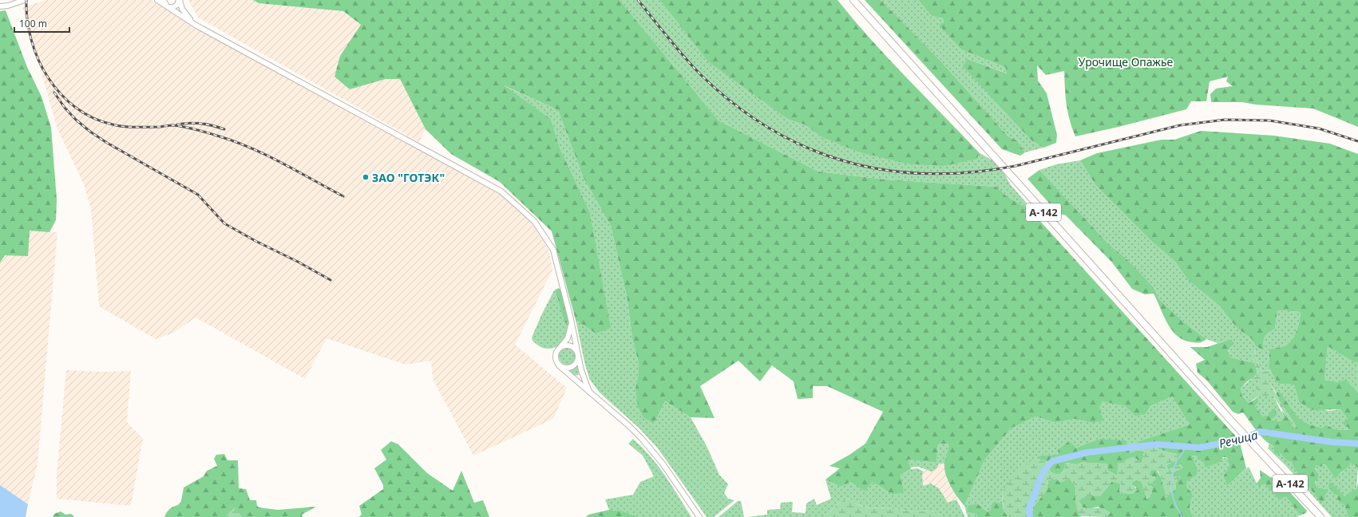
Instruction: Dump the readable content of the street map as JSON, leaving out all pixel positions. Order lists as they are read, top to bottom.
{
  "streets": {
    "highway": ["А-142"]
  },
  "water": ["Речица"],
  "parks": ["Урочище Опажье"],
  "places": ["ЗАО \"ГОТЭК\""],
  "scale_bar": "100 m"
}
